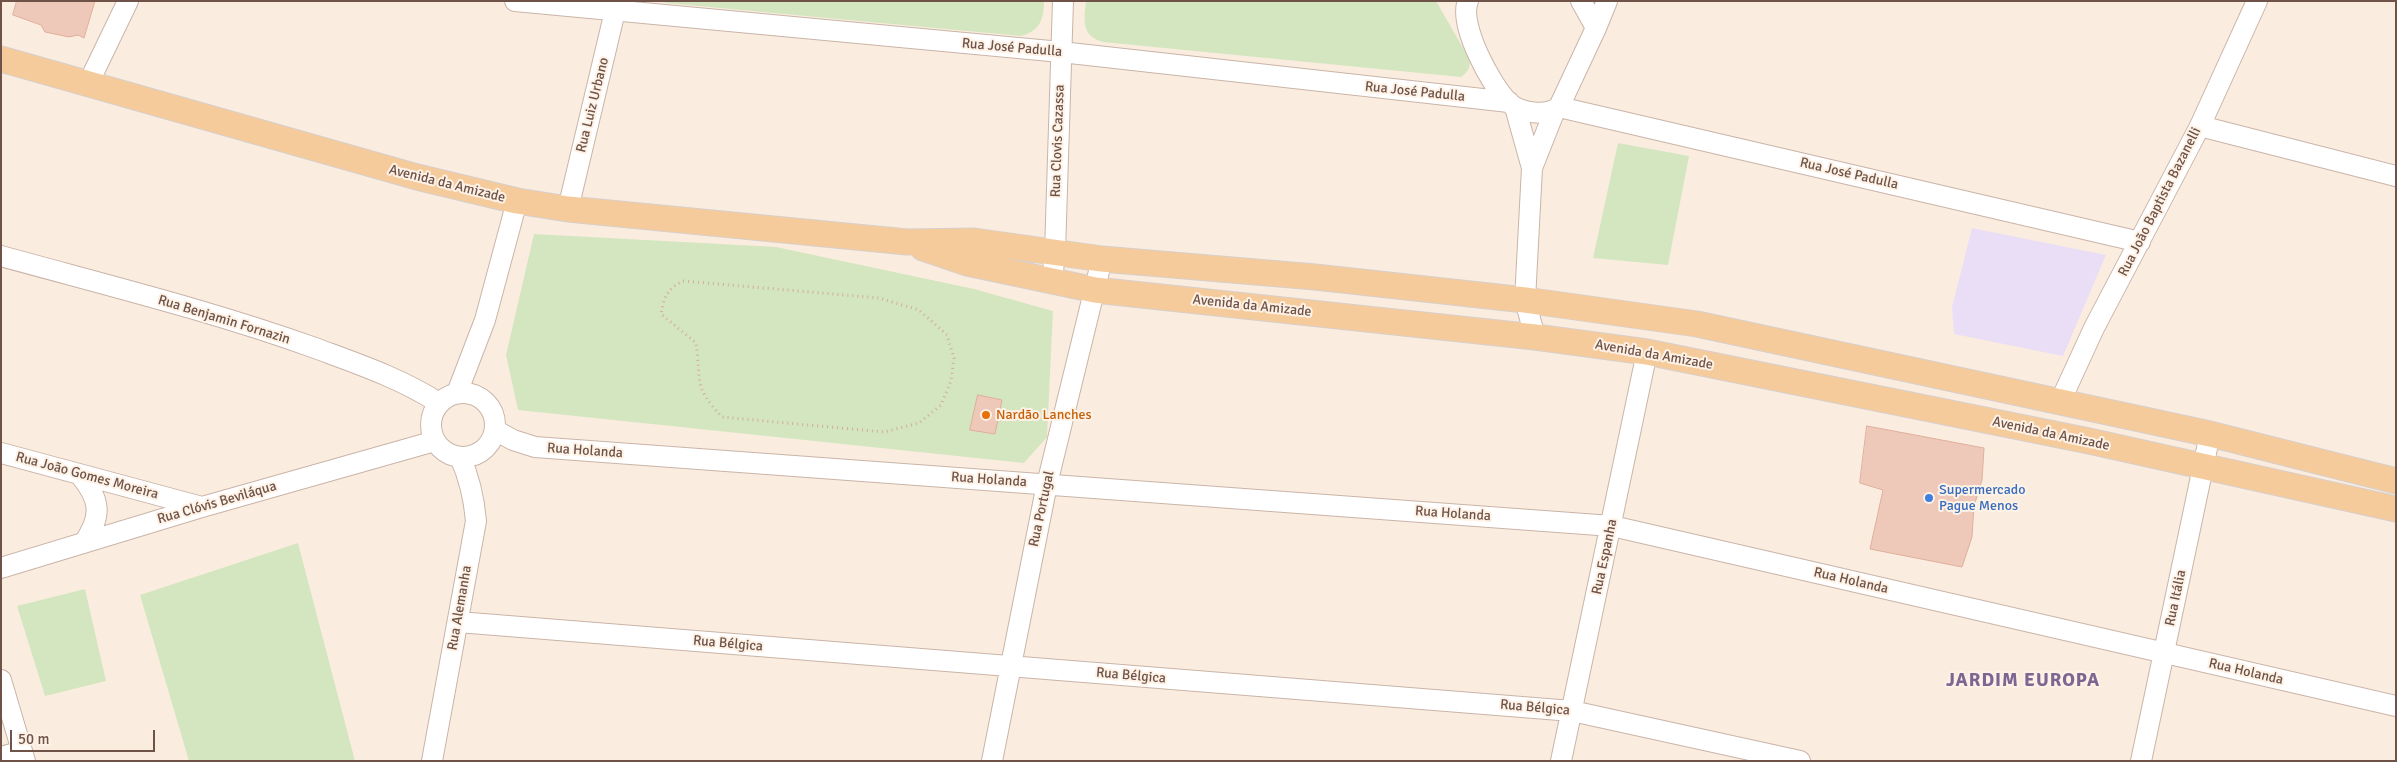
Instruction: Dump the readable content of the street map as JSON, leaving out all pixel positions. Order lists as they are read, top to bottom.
{
  "streets": {
    "main road": ["Avenida da Amizade"],
    "street": [
      "Rua José Padulla",
      "Rua Luiz Urbano",
      "Rua Clovis Cazassa",
      "Rua João Baptista Bazanelli",
      "Rua Benjamin Fornazin",
      "Rua Holanda",
      "Rua João Gomes Moreira",
      "Rua Clóvis Beviláqua",
      "Rua Portugal",
      "Rua Espanha",
      "Rua Itália",
      "Rua Alemanha",
      "Rua Bélgica"
    ]
  },
  "crossings": [
    ["Rua José Padulla", "Rua Luiz Urbano"],
    ["Rua José Padulla", "Rua Clovis Cazassa"],
    ["Rua José Padulla", "Rua João Baptista Bazanelli"],
    ["Rua Luiz Urbano", "Avenida da Amizade"],
    ["Rua Clovis Cazassa", "Avenida da Amizade"],
    ["Avenida da Amizade", "Rua João Baptista Bazanelli"],
    ["Avenida da Amizade", "Rua Portugal"],
    ["Avenida da Amizade", "Rua Espanha"],
    ["Avenida da Amizade", "Rua Itália"],
    ["Rua Benjamin Fornazin", "Rua Holanda"],
    ["Rua Benjamin Fornazin", "Rua Clóvis Beviláqua"],
    ["Rua Benjamin Fornazin", "Rua Alemanha"],
    ["Rua Holanda", "Rua Clóvis Beviláqua"],
    ["Rua Holanda", "Rua Portugal"],
    ["Rua Holanda", "Rua Espanha"],
    ["Rua Holanda", "Rua Itália"],
    ["Rua Holanda", "Rua Alemanha"],
    ["Rua João Gomes Moreira", "Rua Clóvis Beviláqua"],
    ["Rua Clóvis Beviláqua", "Rua Alemanha"],
    ["Rua Portugal", "Rua Bélgica"],
    ["Rua Espanha", "Rua Bélgica"],
    ["Rua Alemanha", "Rua Bélgica"]
  ],
  "districts": ["JARDIM EUROPA"],
  "places": ["Nardão Lanches", "Supermercado Pague Menos"],
  "scale_bar": "50 m"
}
